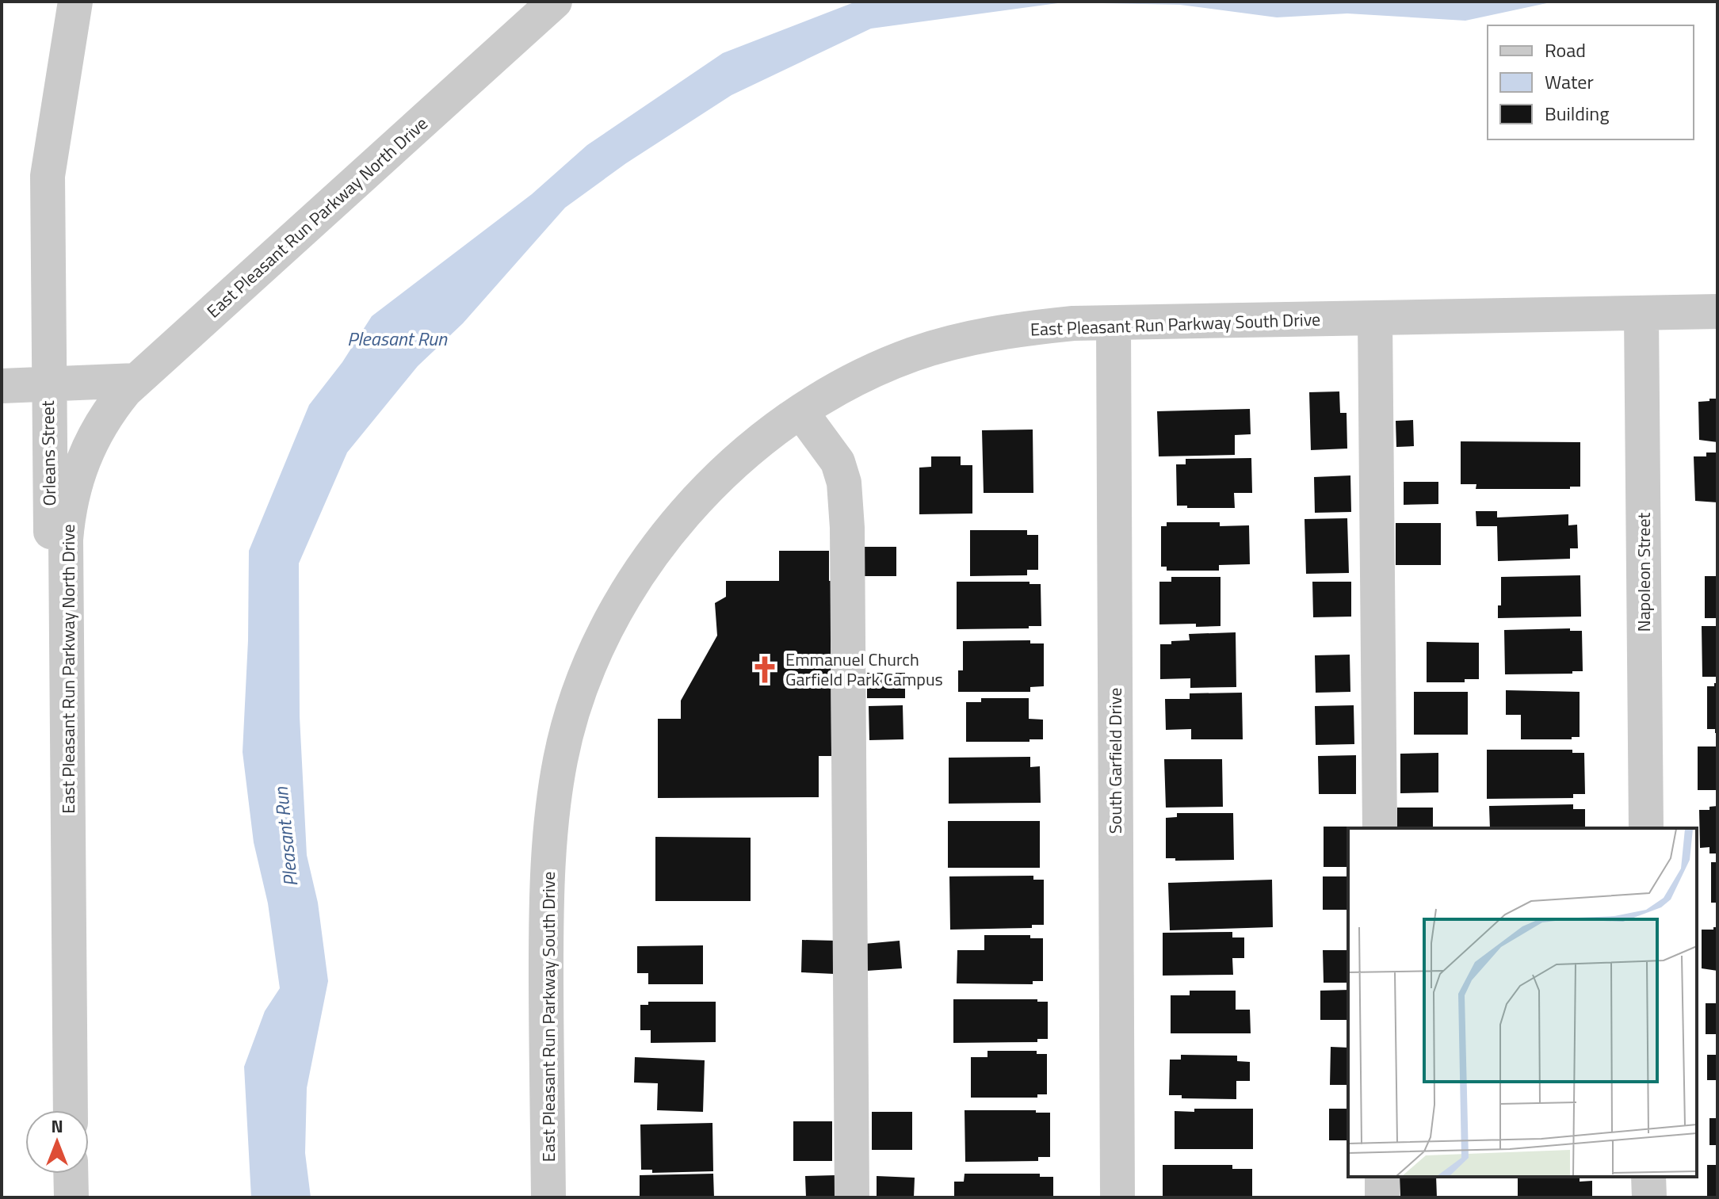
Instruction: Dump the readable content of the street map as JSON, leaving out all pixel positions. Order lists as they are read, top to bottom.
{
  "streets": {
    "street": [
      "East Pleasant Run Parkway North Drive",
      "East Pleasant Run Parkway South Drive",
      "Orleans Street",
      "Napoleon Street",
      "South Garfield Drive"
    ]
  },
  "crossings": [
    ["East Pleasant Run Parkway North Drive", "Orleans Street"],
    ["East Pleasant Run Parkway South Drive", "Napoleon Street"],
    ["East Pleasant Run Parkway South Drive", "South Garfield Drive"]
  ],
  "water": ["Pleasant Run"],
  "places": {
    "church": ["Emmanuel Church Garfield Park Campus"]
  },
  "legend": ["Road", "Water", "Building"],
  "north": "top"
}
